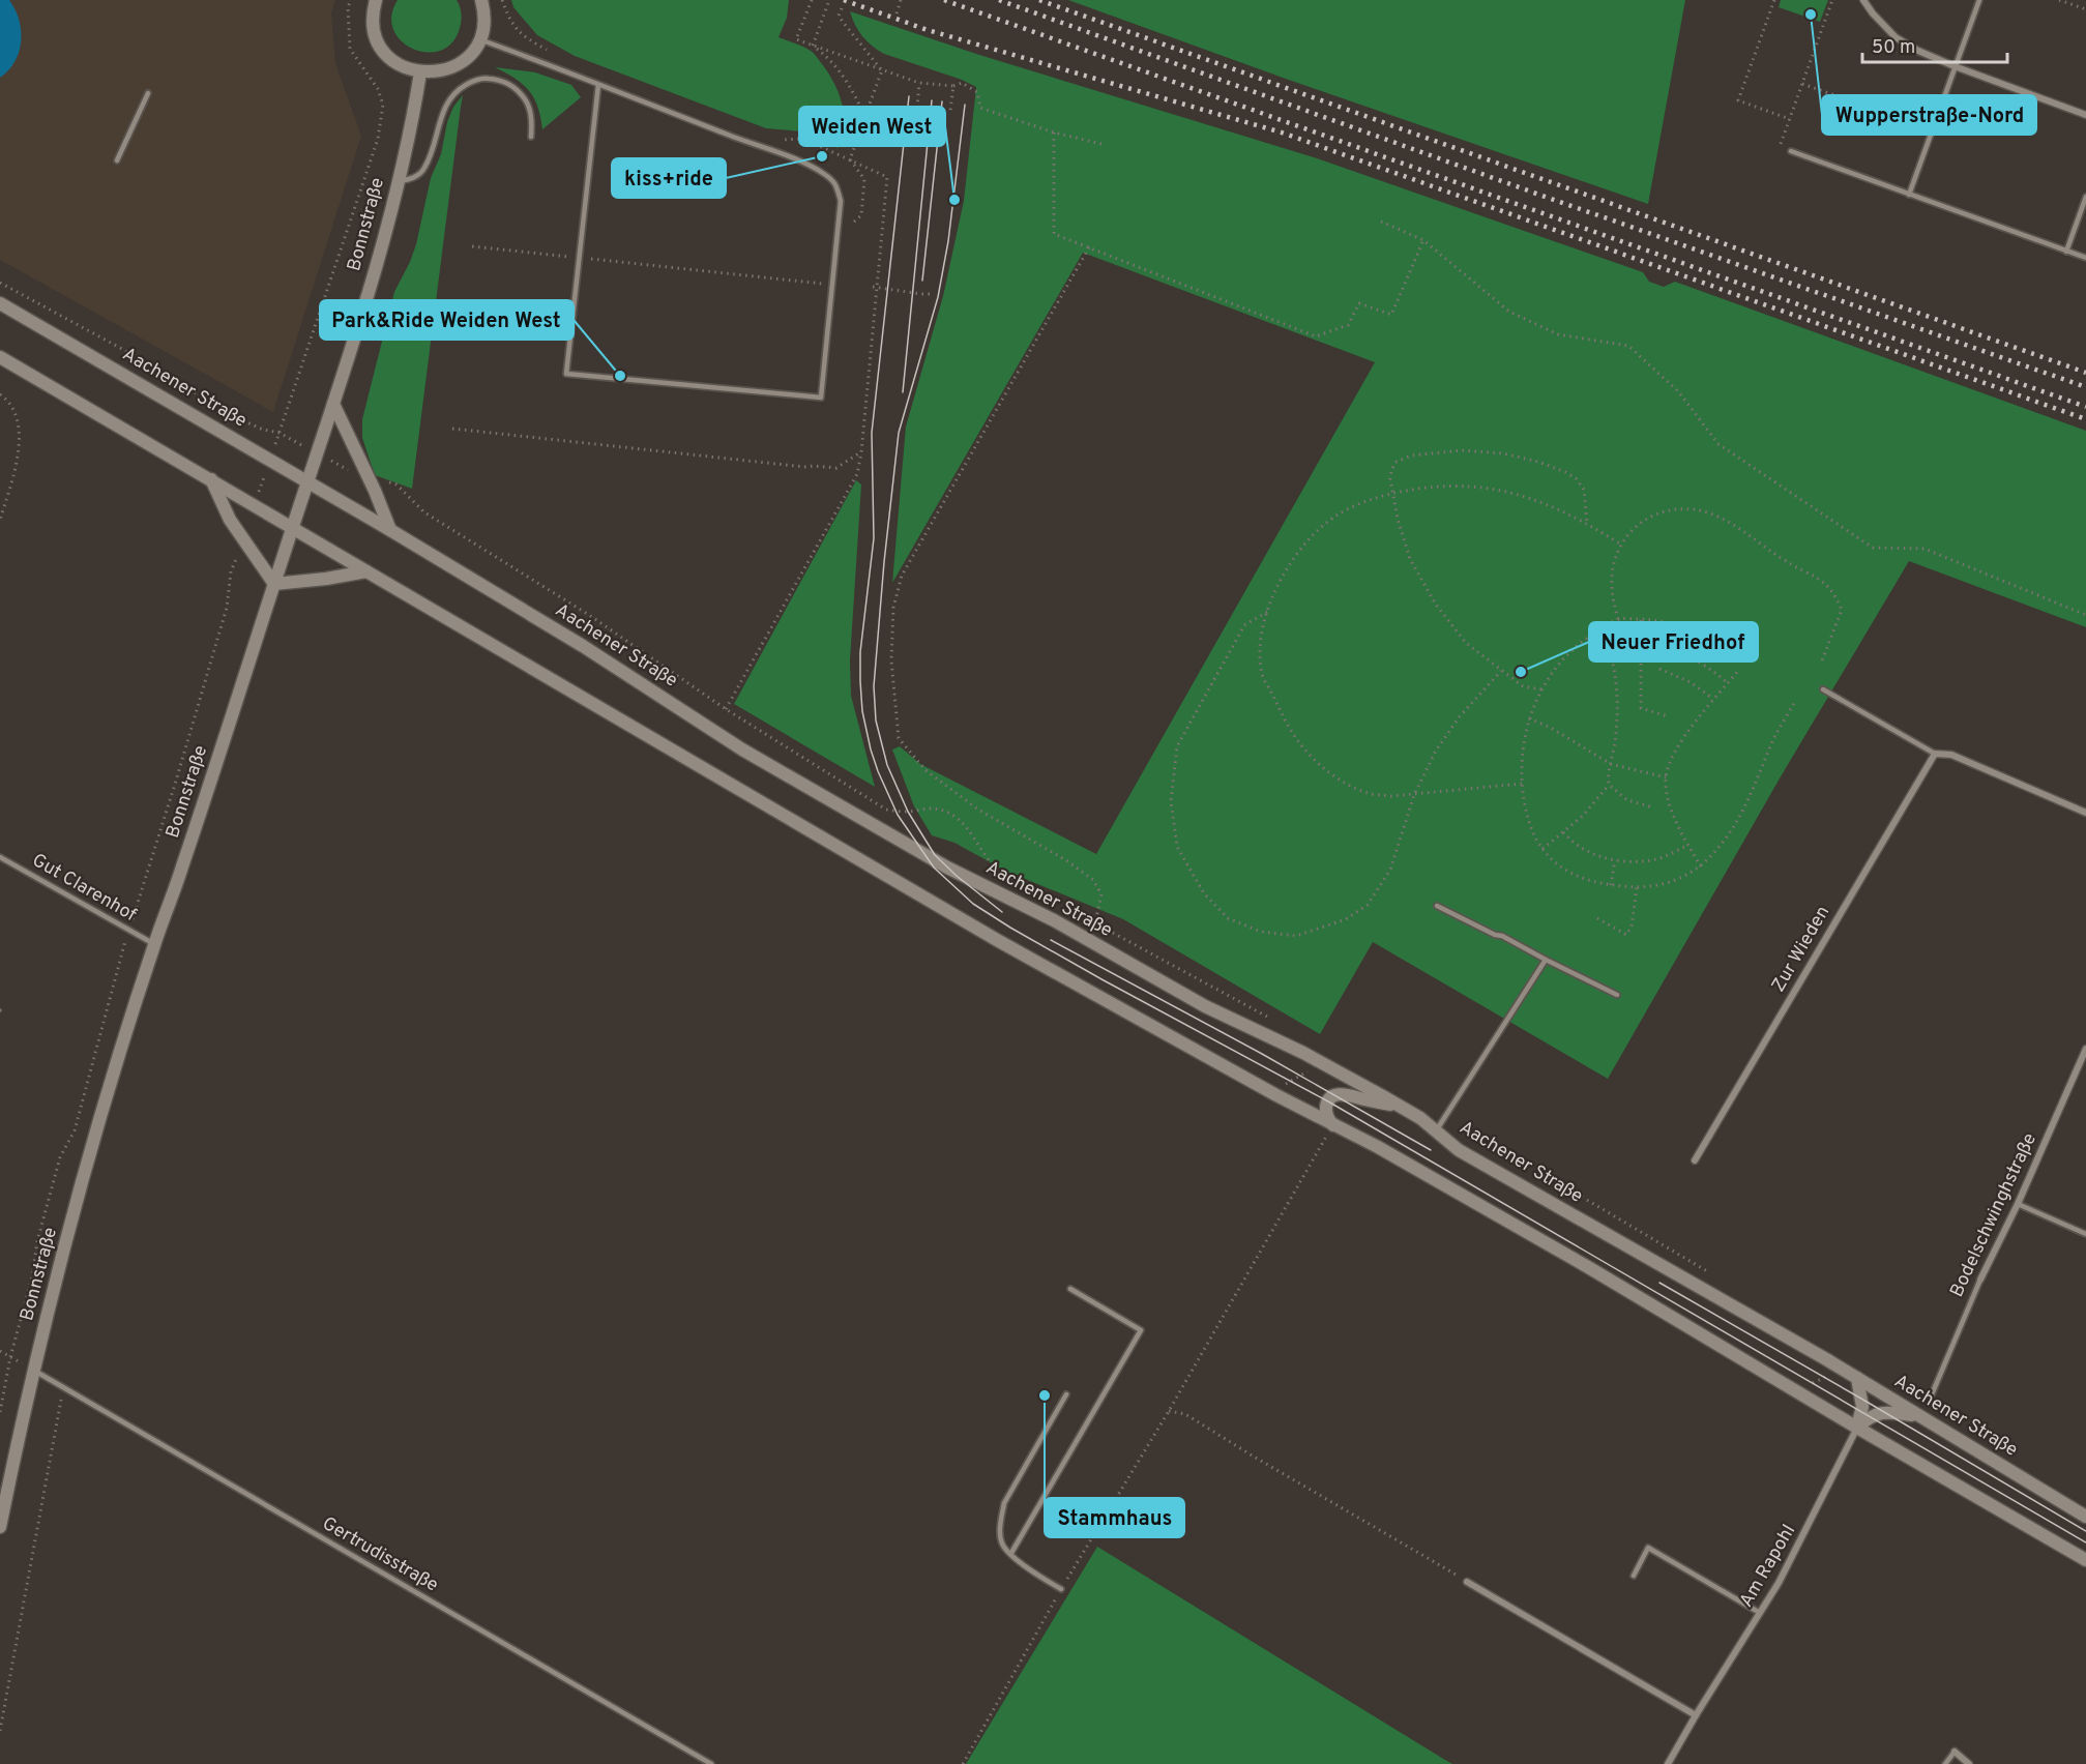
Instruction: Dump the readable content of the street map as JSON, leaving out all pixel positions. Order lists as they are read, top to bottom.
{
  "streets": {
    "main road": ["Bonnstraße", "Aachener Straße"],
    "street": ["Zur Wieden", "Bodelschwinghstraße", "Am Rapohl"],
    "lane": ["Gut Clarenhof", "Gertrudisstraße"]
  },
  "crossings": [
    ["Bonnstraße", "Aachener Straße"],
    ["Bonnstraße", "Gut Clarenhof"],
    ["Bonnstraße", "Gertrudisstraße"]
  ],
  "places": [
    "Wupperstraße-Nord",
    "kiss+ride",
    "Weiden West",
    "Park&Ride Weiden West",
    "Neuer Friedhof",
    "Stammhaus"
  ],
  "scale_bar": "50 m"
}
